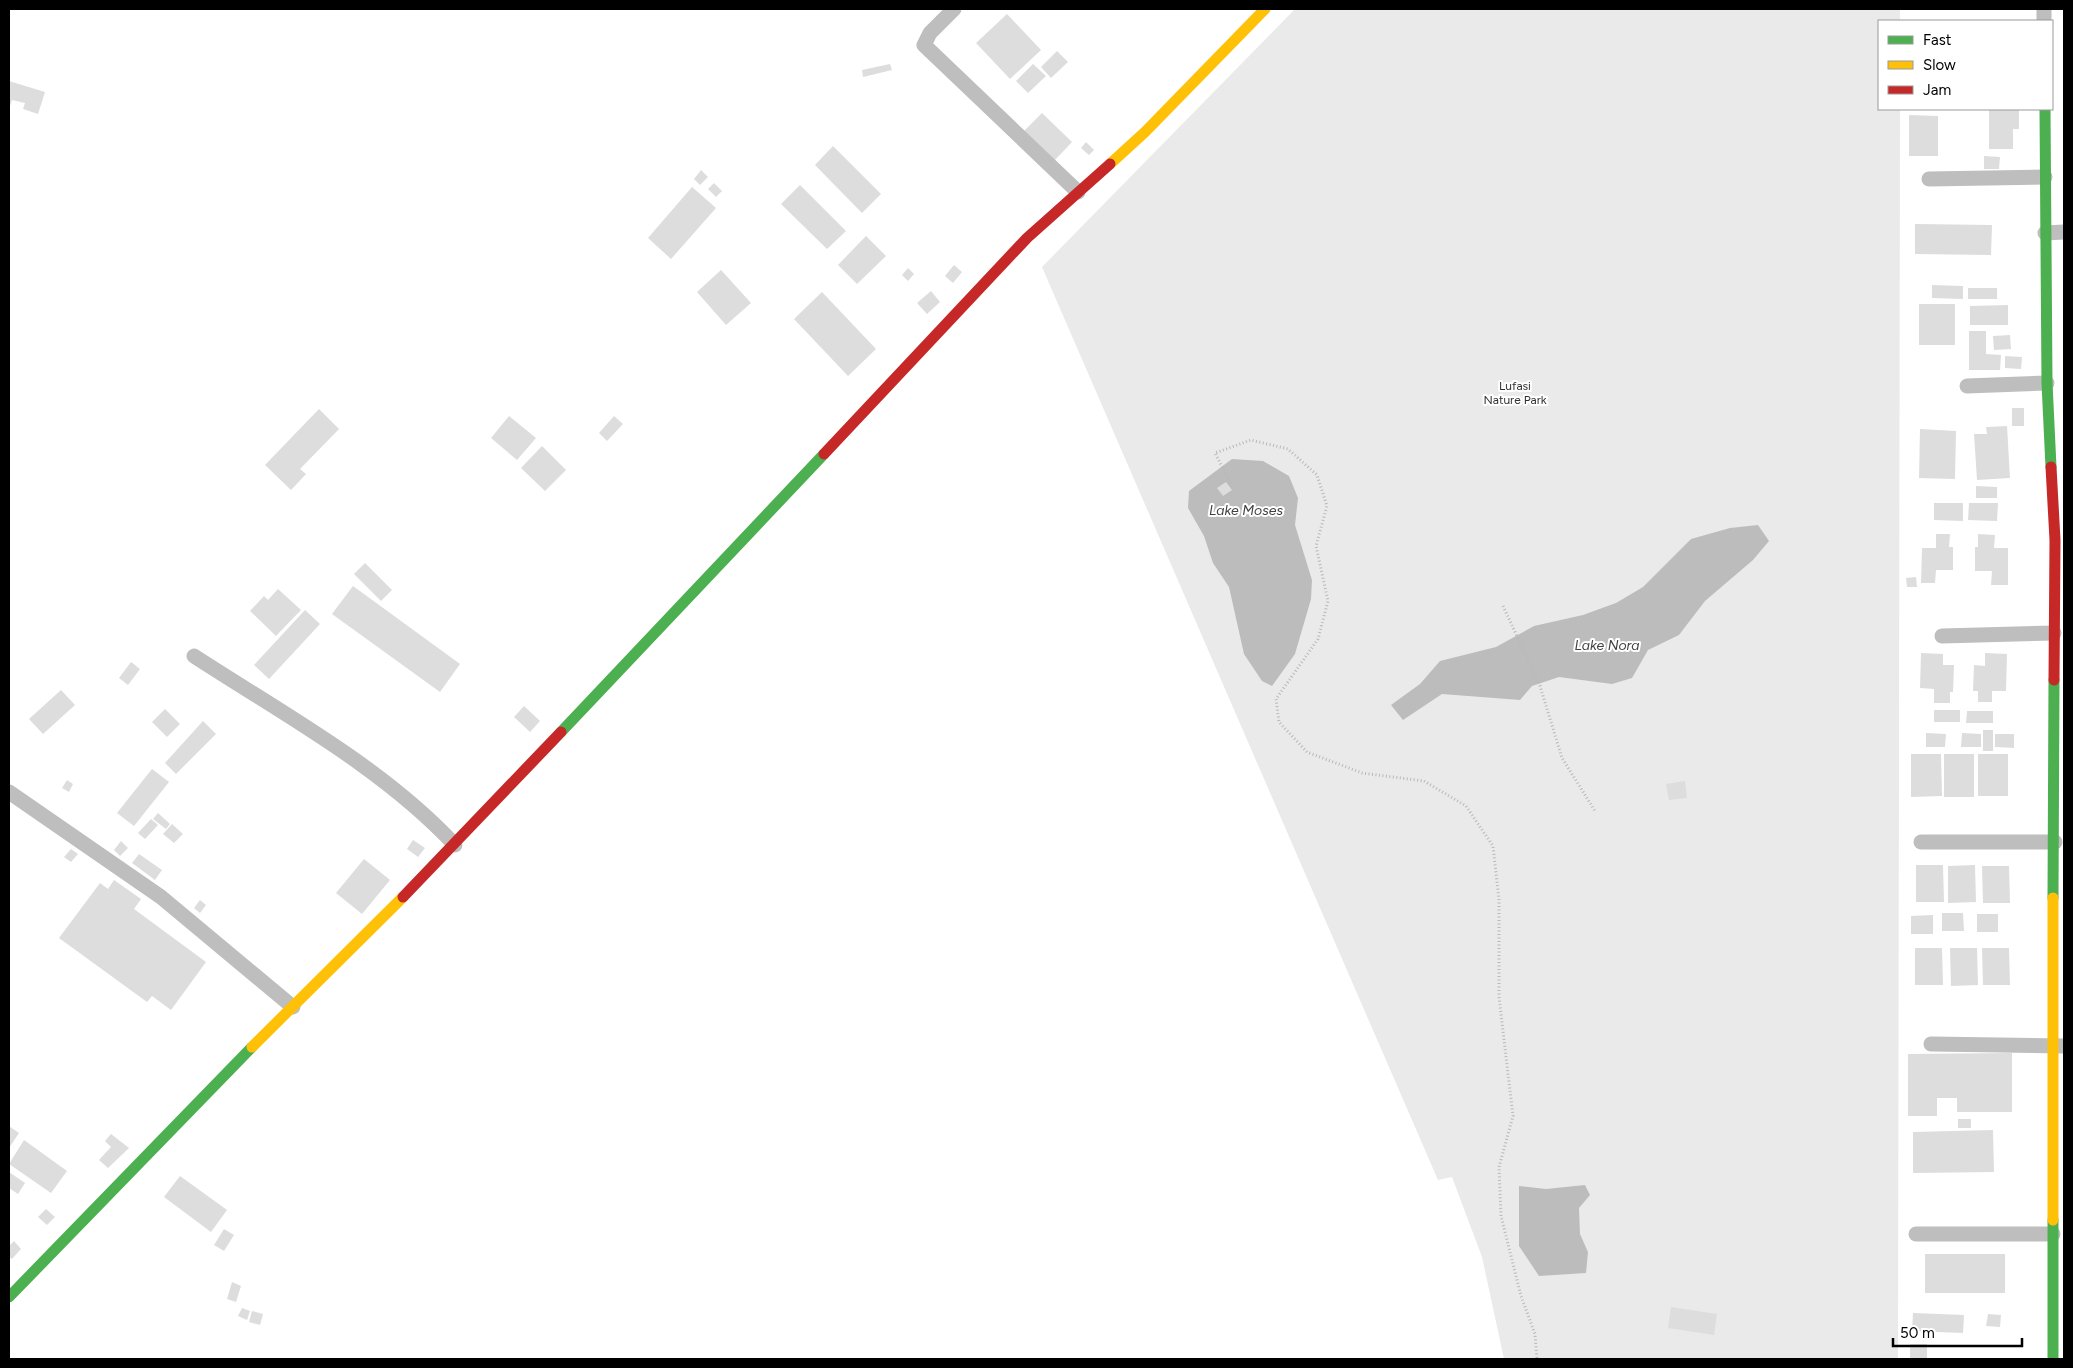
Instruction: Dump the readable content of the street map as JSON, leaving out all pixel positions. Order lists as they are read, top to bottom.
{
  "water": ["Lake Moses", "Lake Nora"],
  "parks": ["Lufasi Nature Park"],
  "legend": ["Fast", "Slow", "Jam"],
  "scale_bar": "50 m"
}
